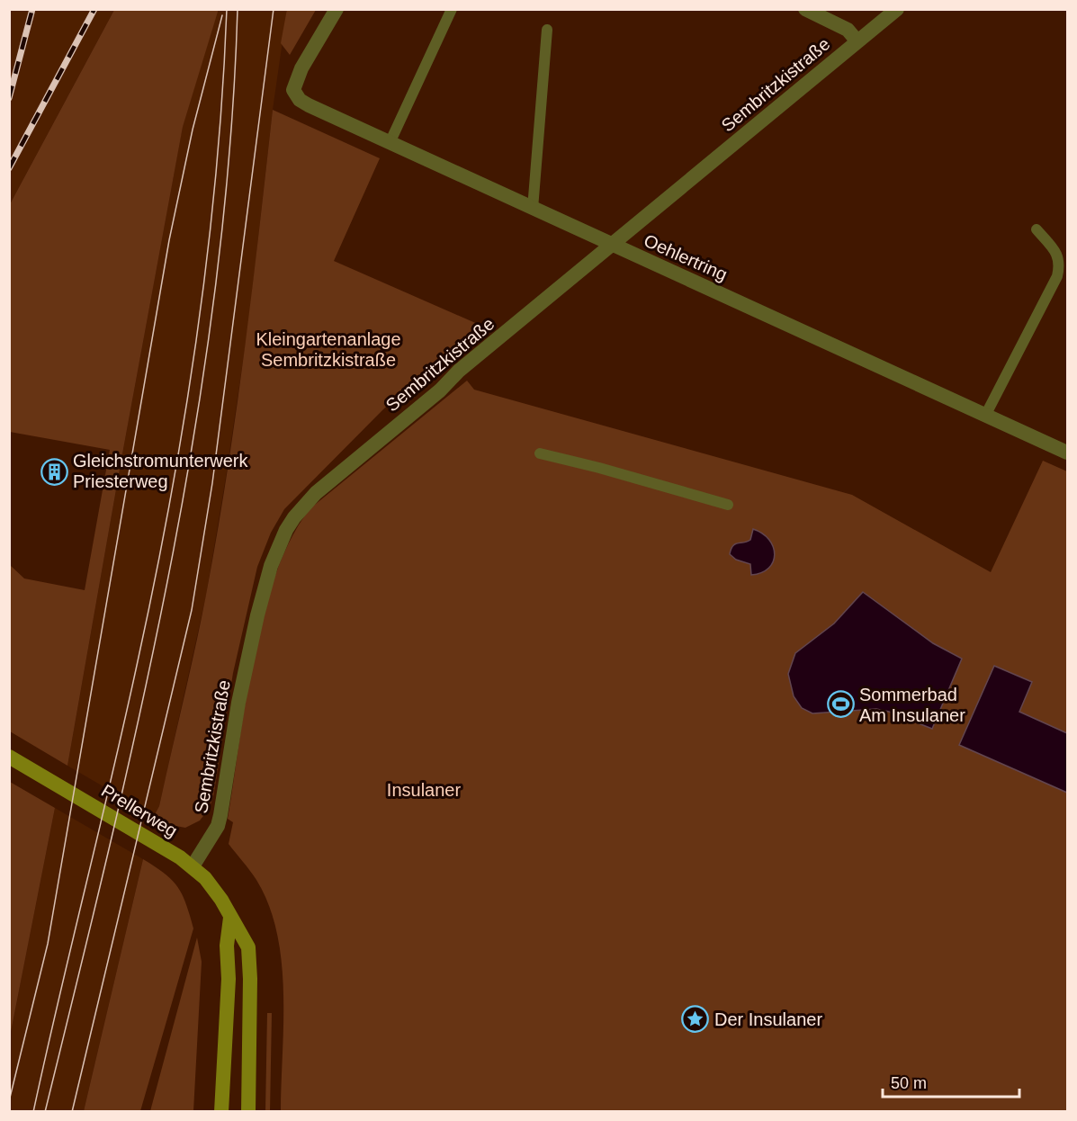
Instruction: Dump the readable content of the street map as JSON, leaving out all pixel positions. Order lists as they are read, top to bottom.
{
  "streets": {
    "main road": ["Prellerweg"],
    "street": ["Sembritzkistraße", "Oehlertring"]
  },
  "crossings": [
    ["Sembritzkistraße", "Oehlertring"],
    ["Sembritzkistraße", "Prellerweg"]
  ],
  "parks": ["Kleingartenanlage Sembritzkistraße", "Insulaner"],
  "places": {
    "building": ["Gleichstromunterwerk Priesterweg"],
    "sports": ["Sommerbad Am Insulaner"],
    "place": ["Der Insulaner"]
  },
  "scale_bar": "50 m"
}
